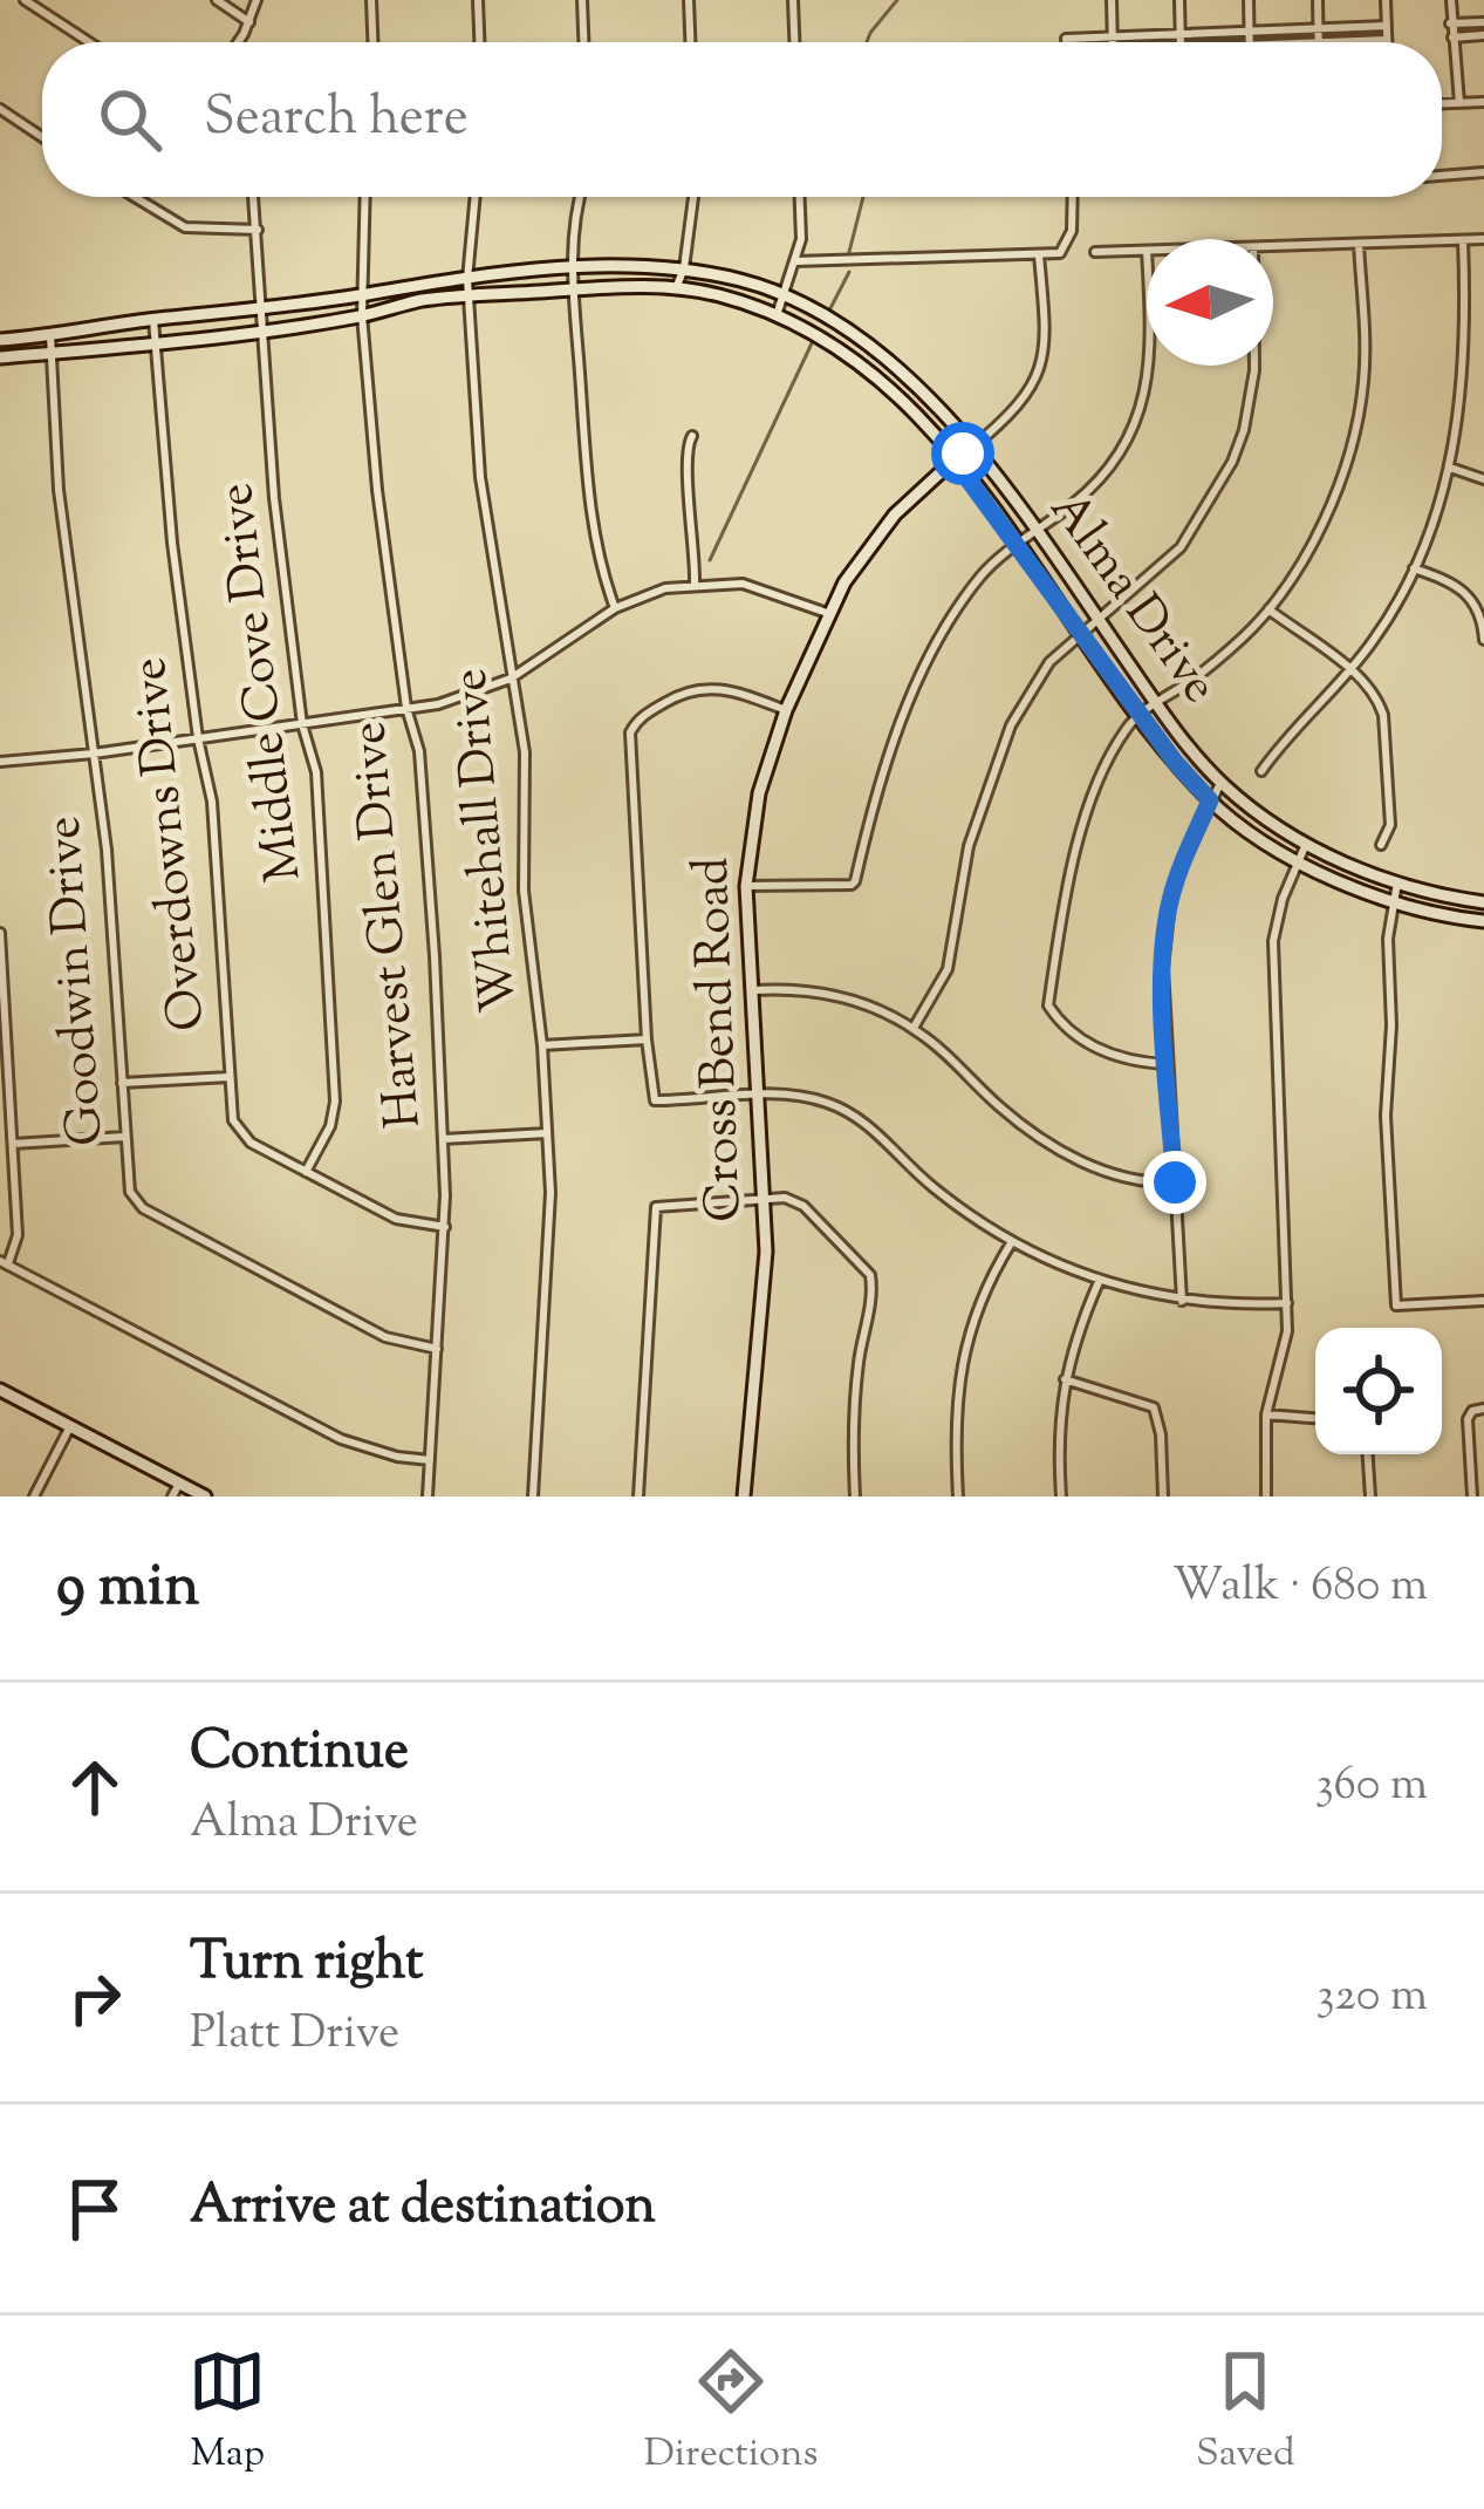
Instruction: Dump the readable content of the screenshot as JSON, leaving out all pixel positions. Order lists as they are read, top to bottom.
{
  "streets": {
    "main road": ["Alma Drive", "Cross Bend Road"],
    "street": [
      "Middle Cove Drive",
      "Whitehall Drive",
      "Overdowns Drive",
      "Harvest Glen Drive",
      "Goodwin Drive"
    ]
  },
  "crossings": [
    ["Alma Drive", "Middle Cove Drive"],
    ["Alma Drive", "Whitehall Drive"],
    ["Alma Drive", "Overdowns Drive"],
    ["Alma Drive", "Harvest Glen Drive"],
    ["Alma Drive", "Goodwin Drive"],
    ["Alma Drive", "Cross Bend Road"],
    ["Middle Cove Drive", "Overdowns Drive"],
    ["Overdowns Drive", "Harvest Glen Drive"],
    ["Harvest Glen Drive", "Goodwin Drive"]
  ],
  "north": "left",
  "page": {
    "search": "Search here",
    "heading": ["9 min", "Walk · 680 m"],
    "list": [
      ["Continue", "Alma Drive", "360 m"],
      ["Turn right", "Platt Drive", "320 m"],
      "Arrive at destination"
    ],
    "nav": ["Map", "Directions", "Saved"]
  }
}
